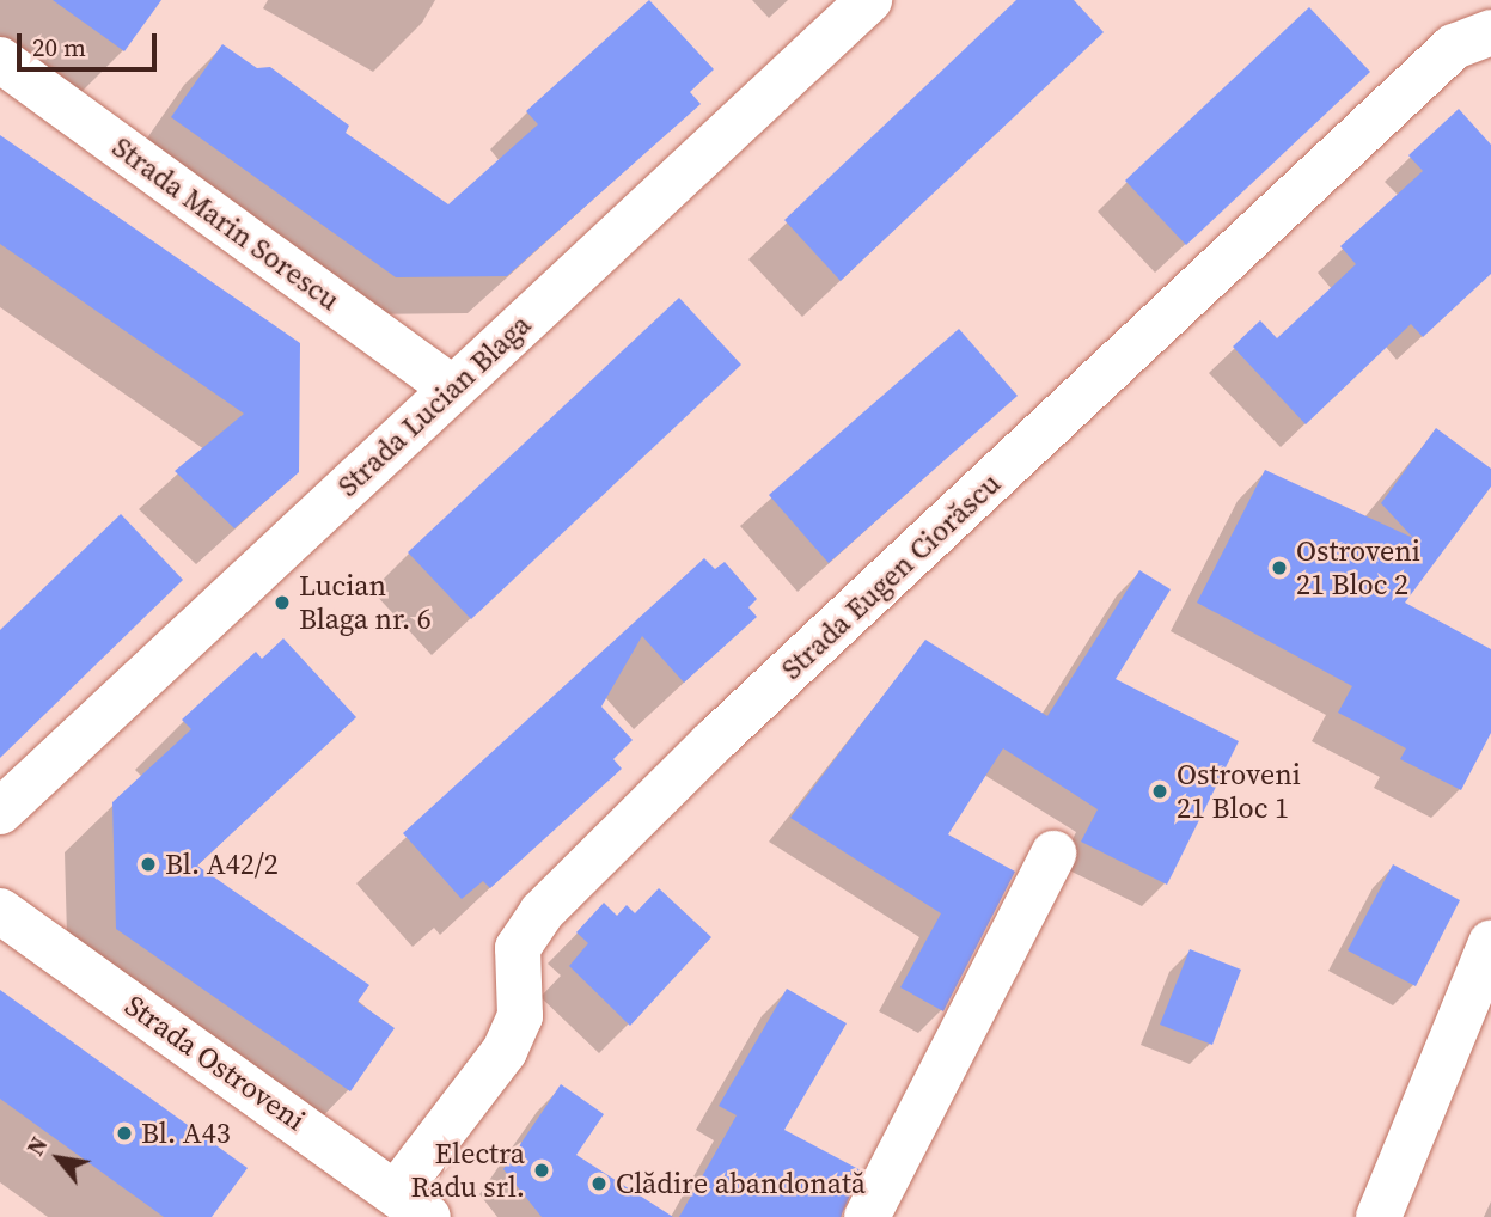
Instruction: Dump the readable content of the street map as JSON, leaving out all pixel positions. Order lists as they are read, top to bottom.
{
  "streets": {
    "street": [
      "Strada Marin Sorescu",
      "Strada Lucian Blaga",
      "Strada Eugen Ciorăscu",
      "Strada Ostroveni"
    ]
  },
  "crossings": [
    ["Strada Marin Sorescu", "Strada Lucian Blaga"],
    ["Strada Eugen Ciorăscu", "Strada Ostroveni"]
  ],
  "places": [
    "Ostroveni 21 Bloc 2",
    "Lucian Blaga nr. 6",
    "Ostroveni 21 Bloc 1",
    "Bl. A42/2",
    "Bl. A43",
    "Electra Radu srl.",
    "Clădire abandonată"
  ],
  "scale_bar": "20 m",
  "north": "top left"
}
